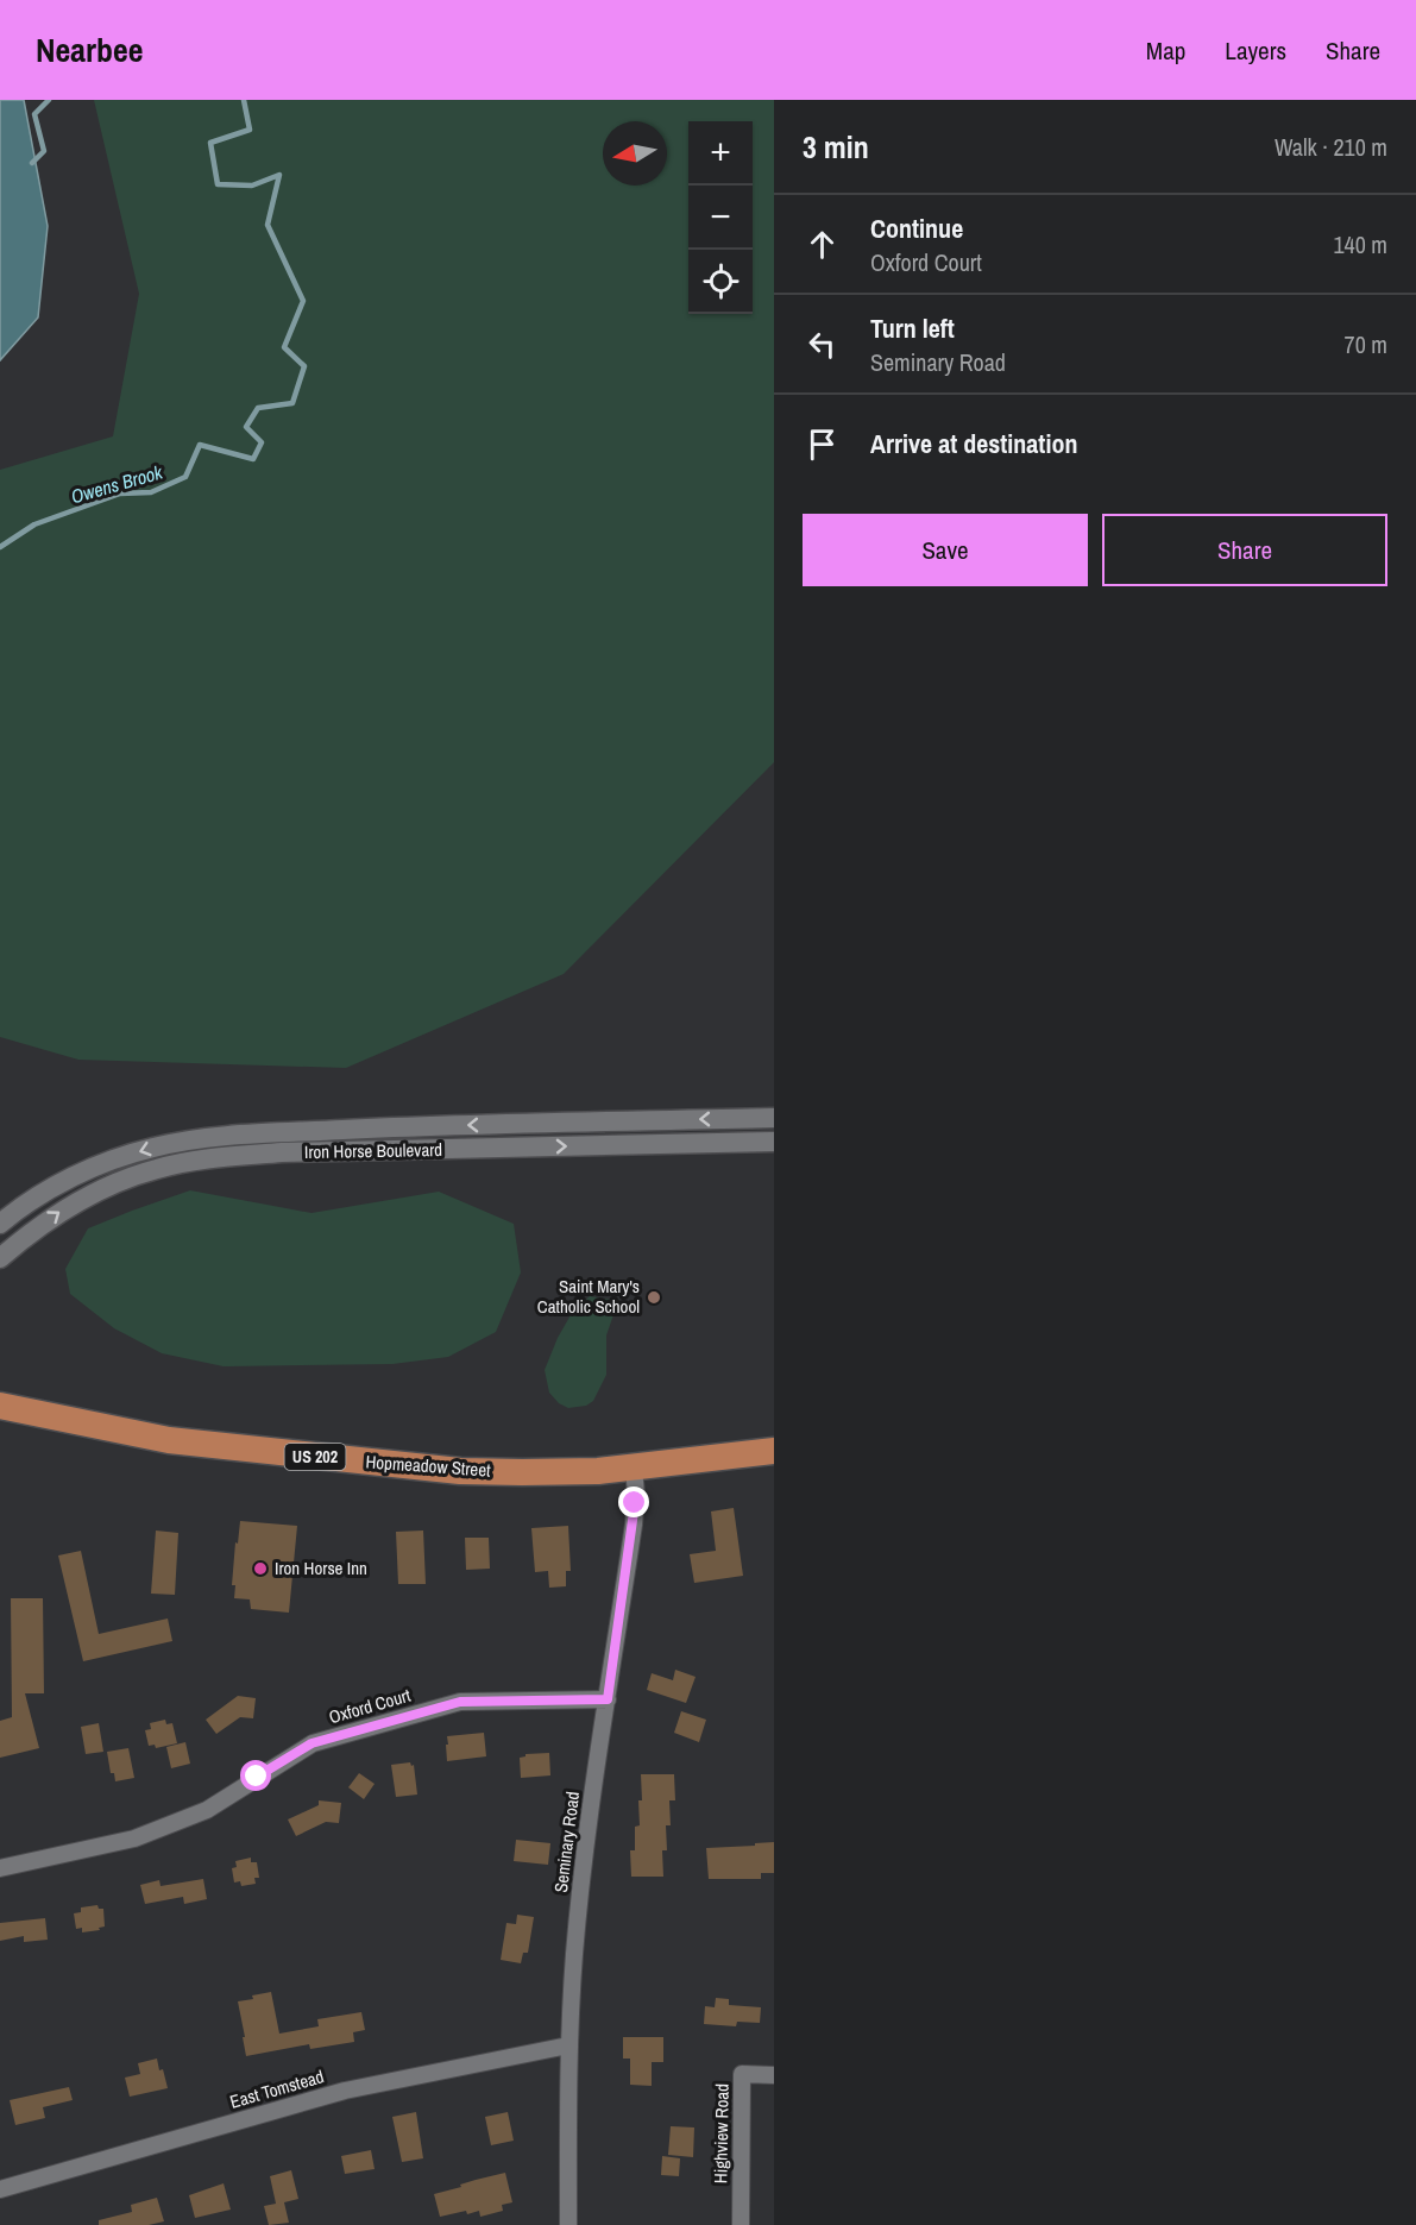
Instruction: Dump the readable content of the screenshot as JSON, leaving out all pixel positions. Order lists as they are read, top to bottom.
{
  "streets": {
    "highway": ["US 202", "Hopmeadow Street"],
    "street": [
      "Iron Horse Boulevard",
      "Oxford Court",
      "Seminary Road",
      "East Tomstead",
      "Highview Road"
    ]
  },
  "crossings": [
    ["Hopmeadow Street", "Seminary Road"],
    ["Oxford Court", "Seminary Road"],
    ["Seminary Road", "East Tomstead"]
  ],
  "water": ["Owens Brook"],
  "places": ["Saint Mary's Catholic School", "Iron Horse Inn"],
  "north": "left",
  "page": {
    "header": "Nearbee",
    "nav": ["Map", "Layers", "Share"],
    "heading": ["3 min", "Walk · 210 m"],
    "map_buttons": ["+", "−"],
    "list": [
      ["Continue", "Oxford Court", "140 m"],
      ["Turn left", "Seminary Road", "70 m"],
      "Arrive at destination"
    ],
    "buttons": ["Save", "Share"]
  }
}
